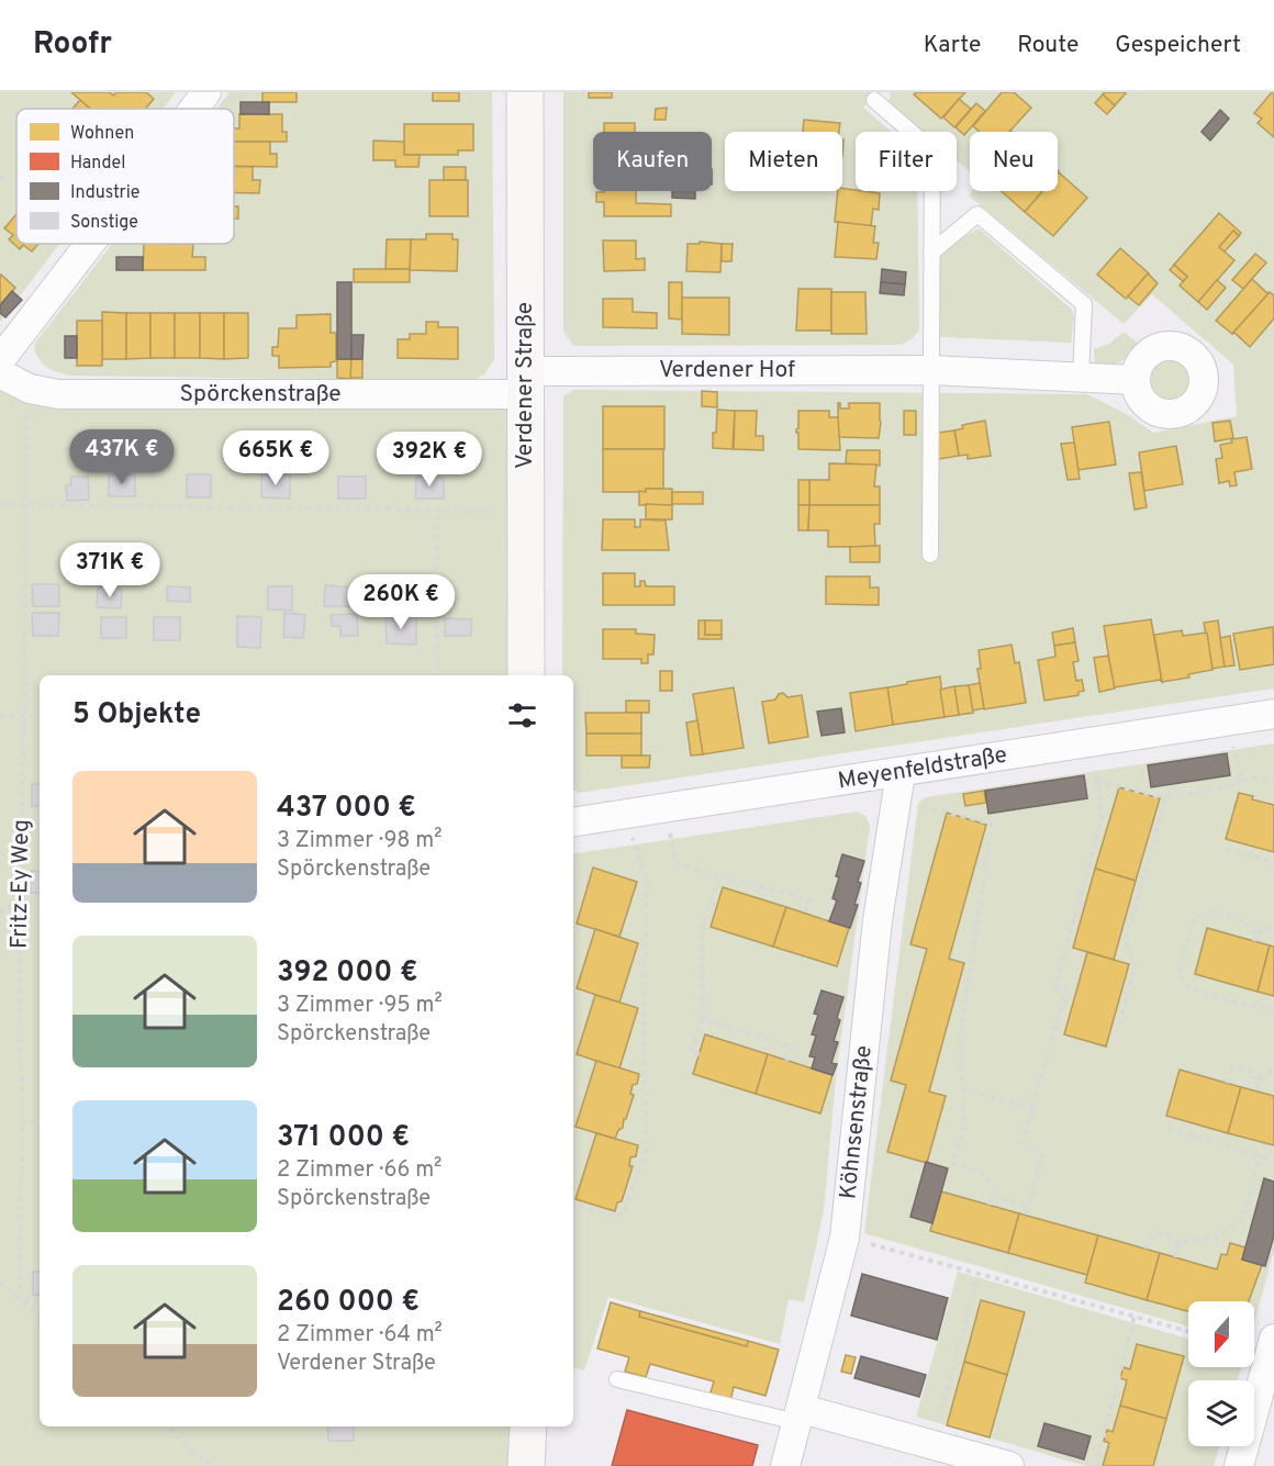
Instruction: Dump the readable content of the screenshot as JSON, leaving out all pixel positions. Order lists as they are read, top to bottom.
{
  "streets": {
    "street": [
      "Verdener Hof",
      "Verdener Straße",
      "Spörckenstraße",
      "Meyenfeldstraße",
      "Köhnsenstraße"
    ],
    "path": ["Fritz-Ey Weg"]
  },
  "crossings": [
    ["Verdener Hof", "Verdener Straße"],
    ["Verdener Hof", "Spörckenstraße"],
    ["Verdener Straße", "Spörckenstraße"],
    ["Spörckenstraße", "Fritz-Ey Weg"],
    ["Meyenfeldstraße", "Köhnsenstraße"]
  ],
  "legend": [
    "Wohnen",
    "Handel",
    "Industrie",
    "Sonstige"
  ],
  "north": "bottom",
  "page": {
    "header": "Roofr",
    "nav": ["Karte", "Route", "Gespeichert"],
    "chip": [
      "Kaufen",
      "Mieten",
      "Filter",
      "Neu"
    ],
    "price": [
      "437K €",
      "665K €",
      "392K €",
      "371K €",
      "260K €"
    ],
    "heading": "5 Objekte",
    "list": [
      {
        "name": "437 000 €",
        "note": "3 Zimmer · 98 m² · Spörckenstraße"
      },
      {
        "name": "392 000 €",
        "note": "3 Zimmer · 95 m² · Spörckenstraße"
      },
      {
        "name": "371 000 €",
        "note": "2 Zimmer · 66 m² · Spörckenstraße"
      },
      {
        "name": "260 000 €",
        "note": "2 Zimmer · 64 m² · Verdener Straße"
      }
    ]
  }
}
